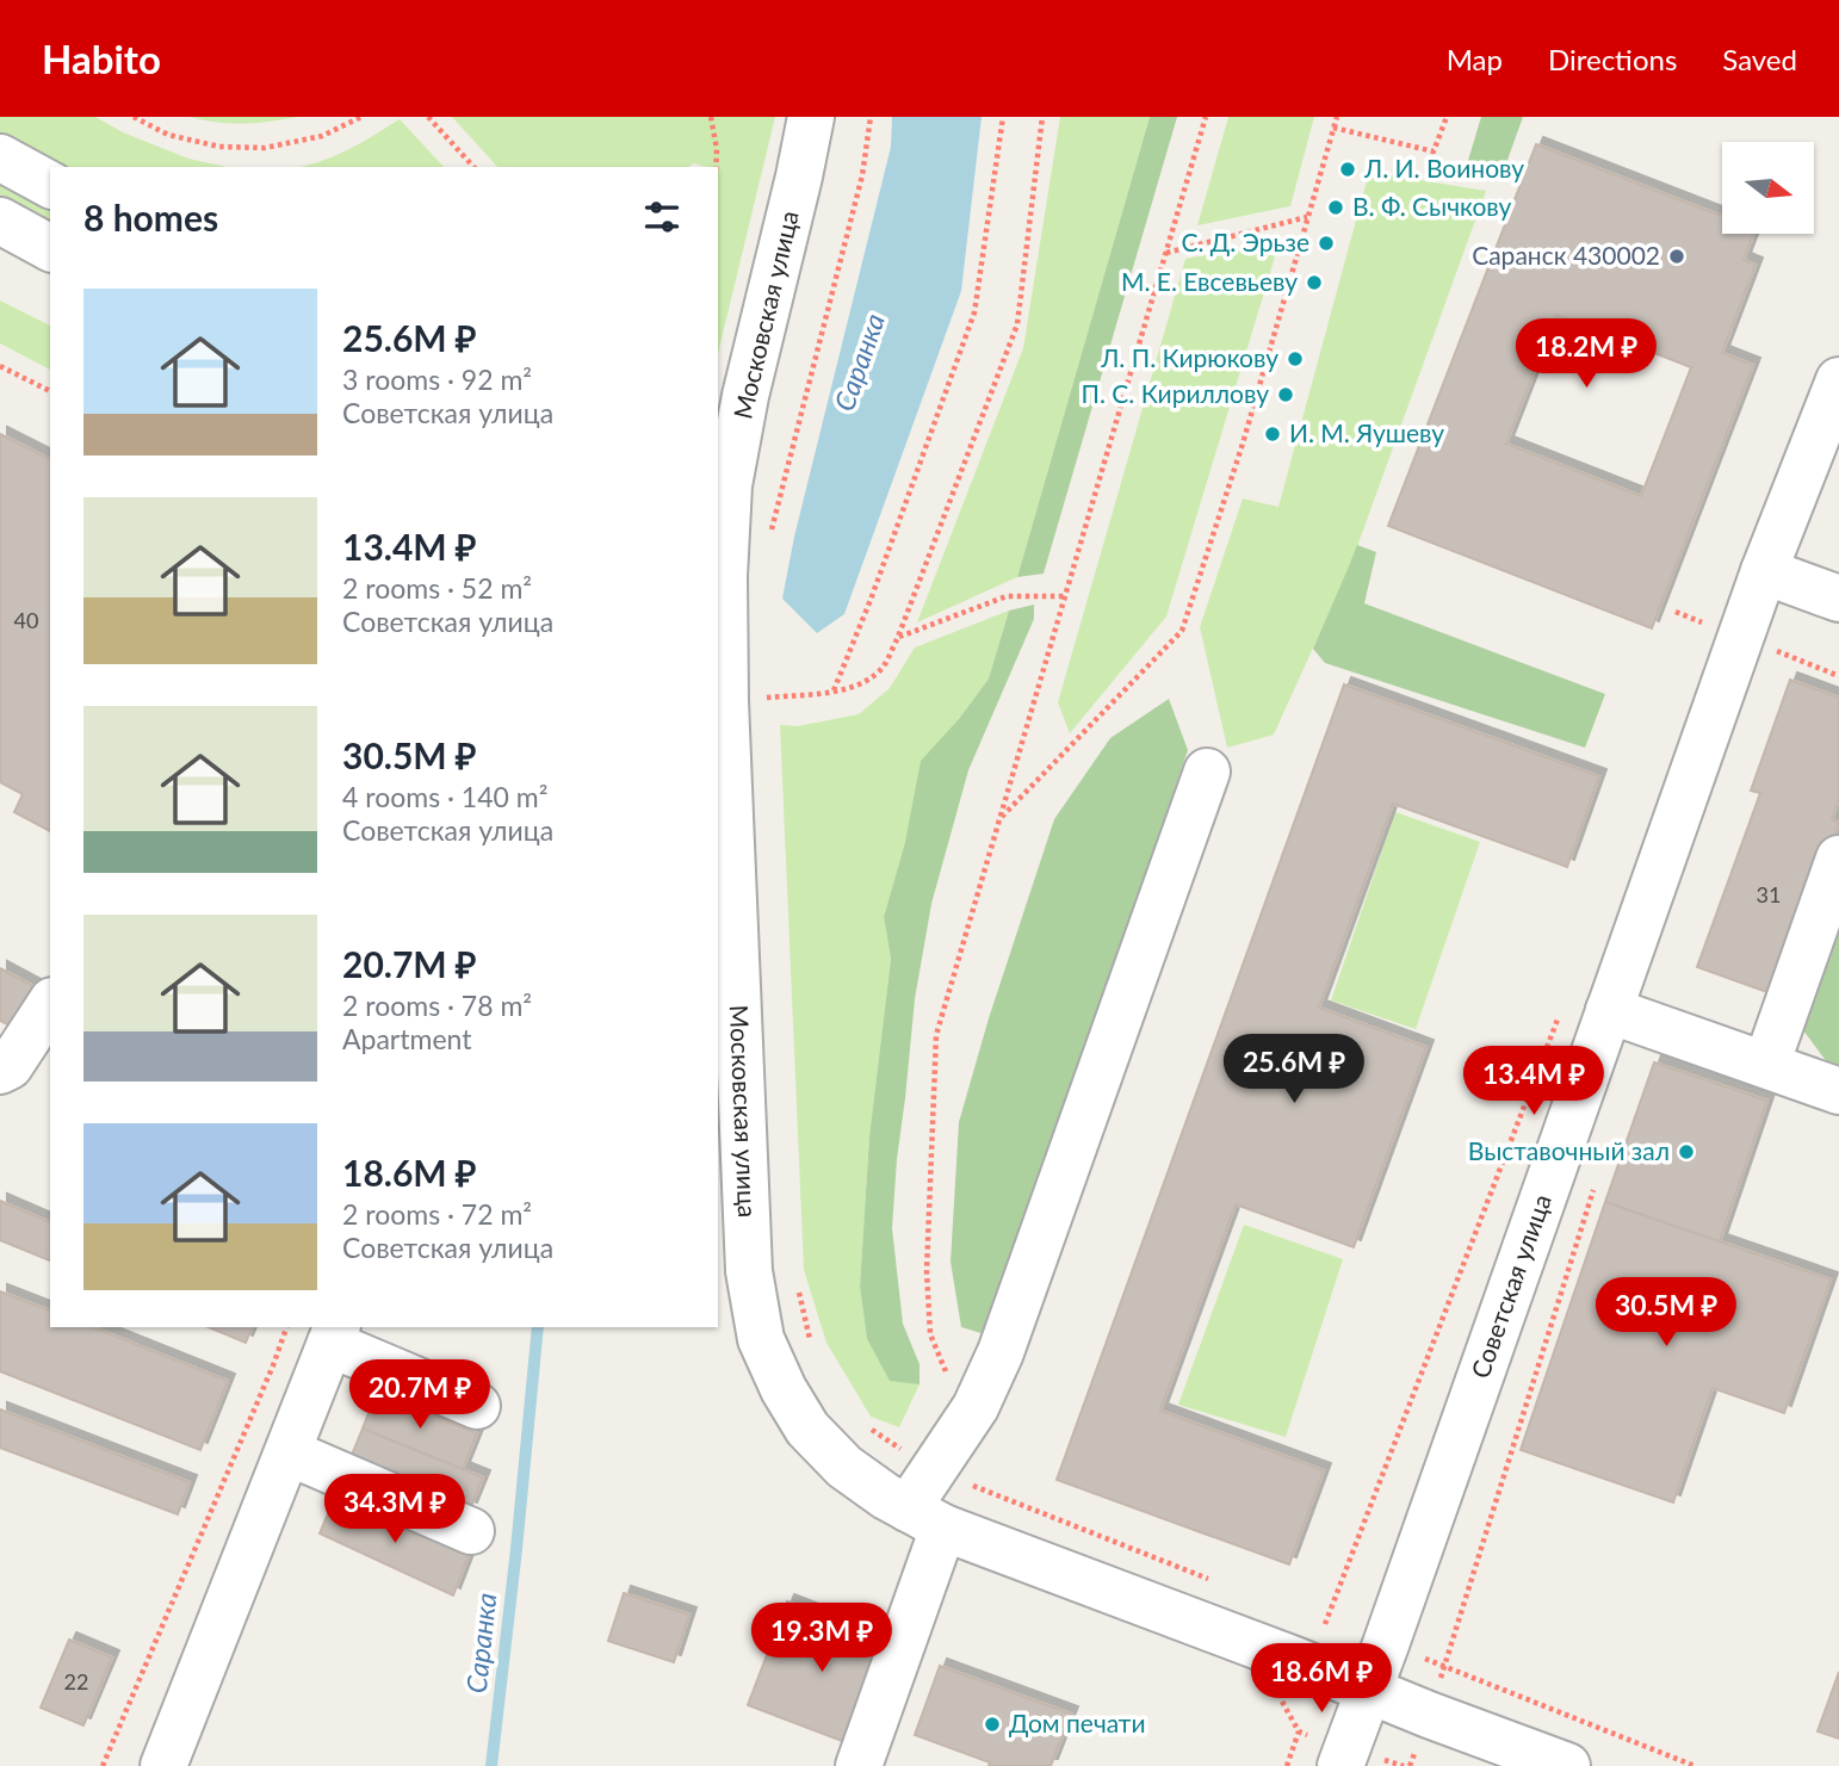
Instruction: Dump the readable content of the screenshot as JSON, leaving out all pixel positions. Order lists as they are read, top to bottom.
{
  "streets": {
    "street": ["Московская улица", "Советская улица"]
  },
  "crossings": [
    ["Московская улица", "Советская улица"]
  ],
  "water": ["Саранка"],
  "places": [
    "Л. И. Воинову",
    "В. Ф. Сычкову",
    "С. Д. Эрьзе",
    "Саранск 430002",
    "М. Е. Евсевьеву",
    "Л. П. Кирюкову",
    "П. С. Кириллову",
    "И. М. Яушеву",
    "Выставочный зал",
    "Дом печати"
  ],
  "house_numbers": ["40", "31", "22"],
  "north": "right",
  "page": {
    "header": "Habito",
    "nav": ["Map", "Directions", "Saved"],
    "heading": "8 homes",
    "list": [
      {
        "name": "25.6M ₽",
        "note": "3 rooms · 92 m² · Советская улица"
      },
      {
        "name": "13.4M ₽",
        "note": "2 rooms · 52 m² · Советская улица"
      },
      {
        "name": "30.5M ₽",
        "note": "4 rooms · 140 m² · Советская улица"
      },
      {
        "name": "20.7M ₽",
        "note": "2 rooms · 78 m² · Apartment"
      },
      {
        "name": "18.6M ₽",
        "note": "2 rooms · 72 m² · Советская улица"
      }
    ],
    "price": [
      "18.2M ₽",
      "25.6M ₽",
      "13.4M ₽",
      "30.5M ₽",
      "20.7M ₽",
      "34.3M ₽",
      "19.3M ₽",
      "18.6M ₽"
    ]
  }
}
